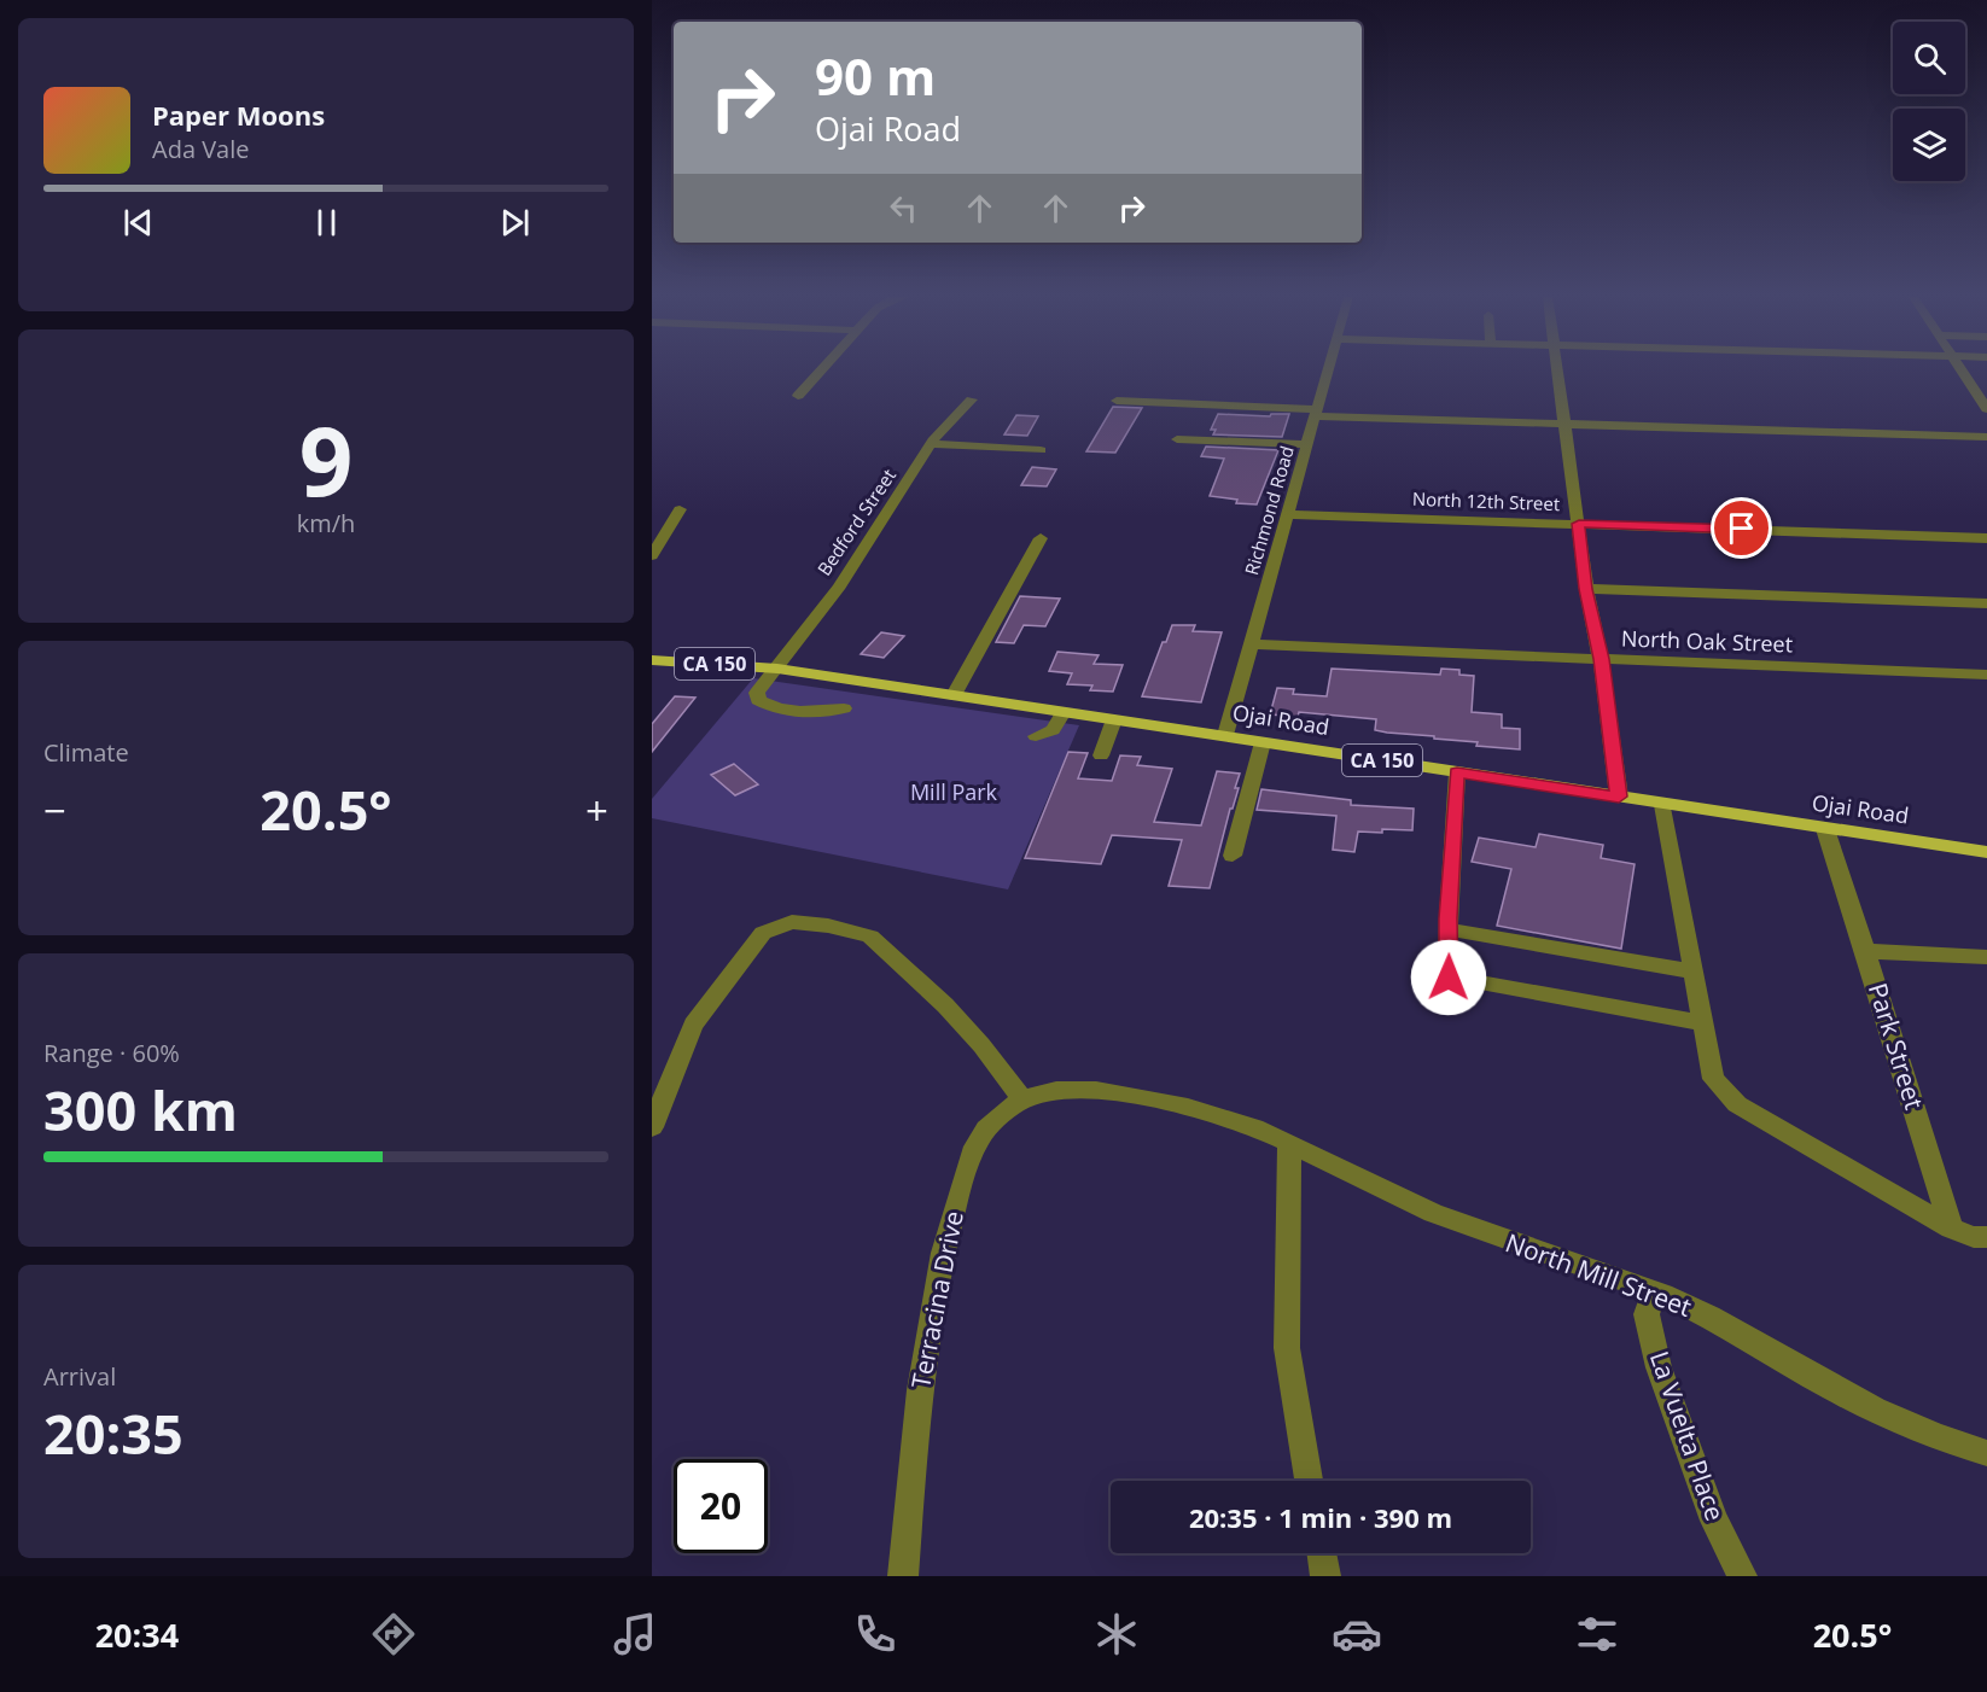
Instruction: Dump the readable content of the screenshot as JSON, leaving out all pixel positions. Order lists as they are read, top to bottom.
{
  "streets": {
    "main road": ["CA 150", "Ojai Road"],
    "street": [
      "North 12th Street",
      "Richmond Road",
      "Bedford Street",
      "North Oak Street",
      "Park Street",
      "North Mill Street",
      "Terracina Drive",
      "La Vuelta Place"
    ]
  },
  "crossings": [
    ["North 12th Street", "Richmond Road"],
    ["Richmond Road", "North Oak Street"],
    ["Richmond Road", "Ojai Road"],
    ["Bedford Street", "Ojai Road"],
    ["Ojai Road", "Park Street"],
    ["North Mill Street", "Terracina Drive"],
    ["North Mill Street", "La Vuelta Place"]
  ],
  "parks": ["Mill Park"],
  "page": {
    "turn": ["90 m", "Ojai Road"],
    "song": ["Paper Moons", "Ada Vale"],
    "tile": [
      ["9", "km/h"],
      "Climate",
      ["Range · 60%", "300 km"],
      ["Arrival", "20:35"]
    ],
    "heat": ["−", "20.5°", "+"],
    "limit": "20",
    "trip": "20:35 · 1 min · 390 m",
    "tabs": ["20:34", "20.5°"]
  }
}
